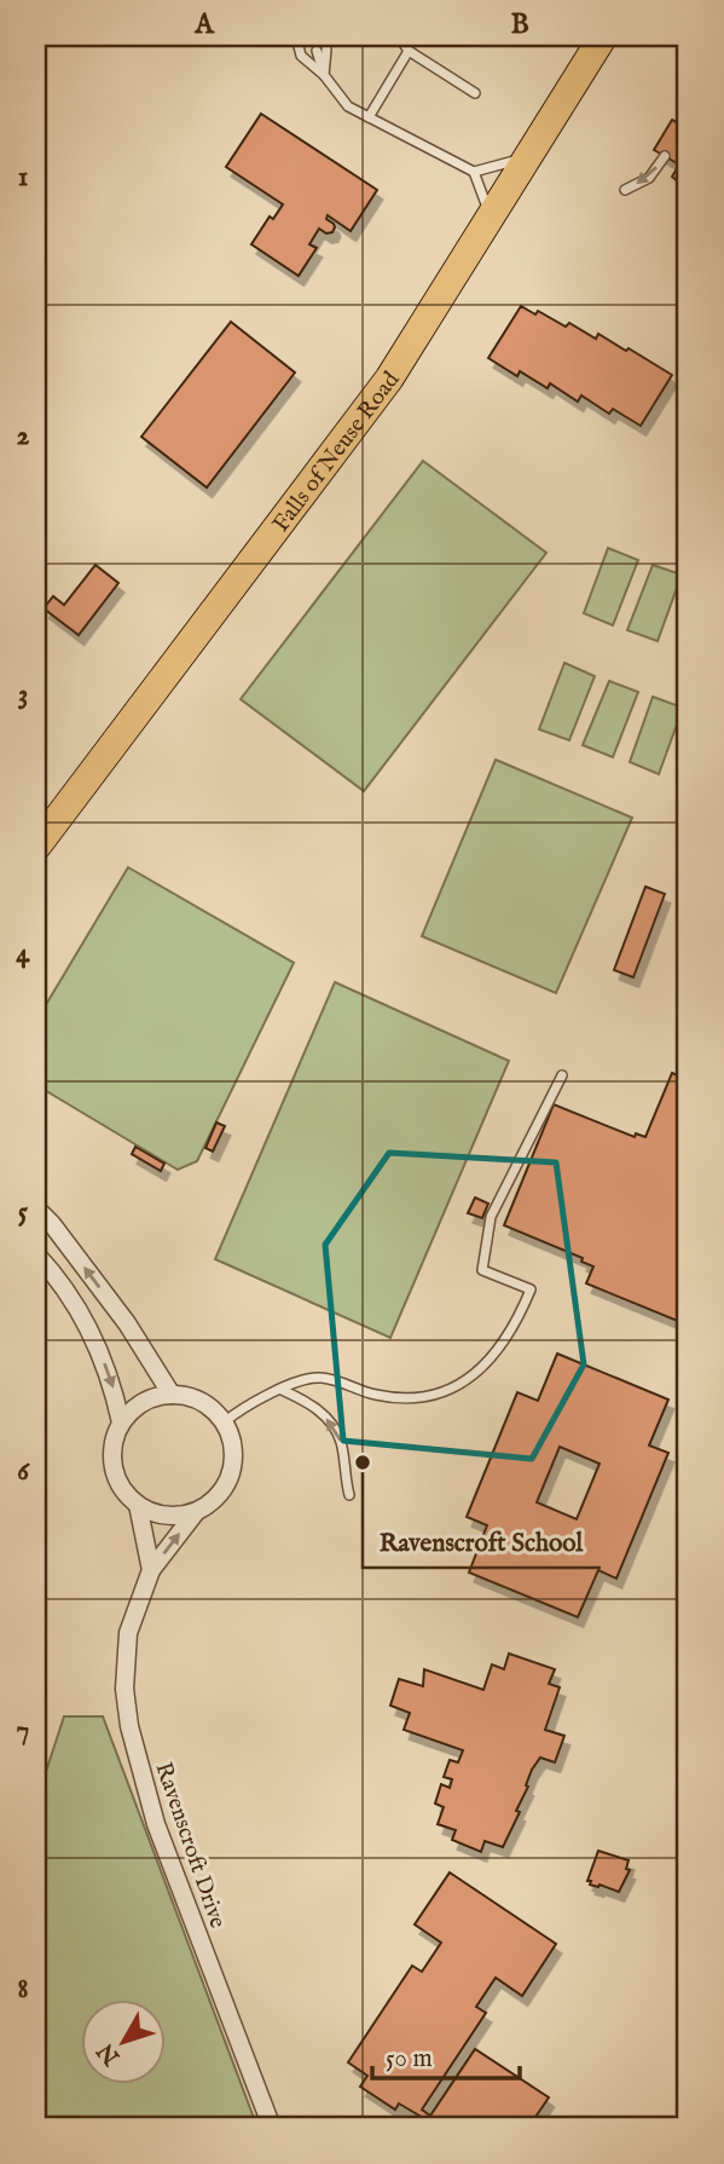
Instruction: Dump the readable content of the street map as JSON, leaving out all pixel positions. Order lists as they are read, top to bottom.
{
  "streets": {
    "main road": ["Falls of Neuse Road"],
    "street": ["Ravenscroft Drive"]
  },
  "places": ["Ravenscroft School"],
  "scale_bar": "50 m",
  "north": "bottom left",
  "grid": {
    "columns": ["A", "B"],
    "rows": [
      "1",
      "2",
      "3",
      "4",
      "5",
      "6",
      "7",
      "8"
    ]
  }
}
